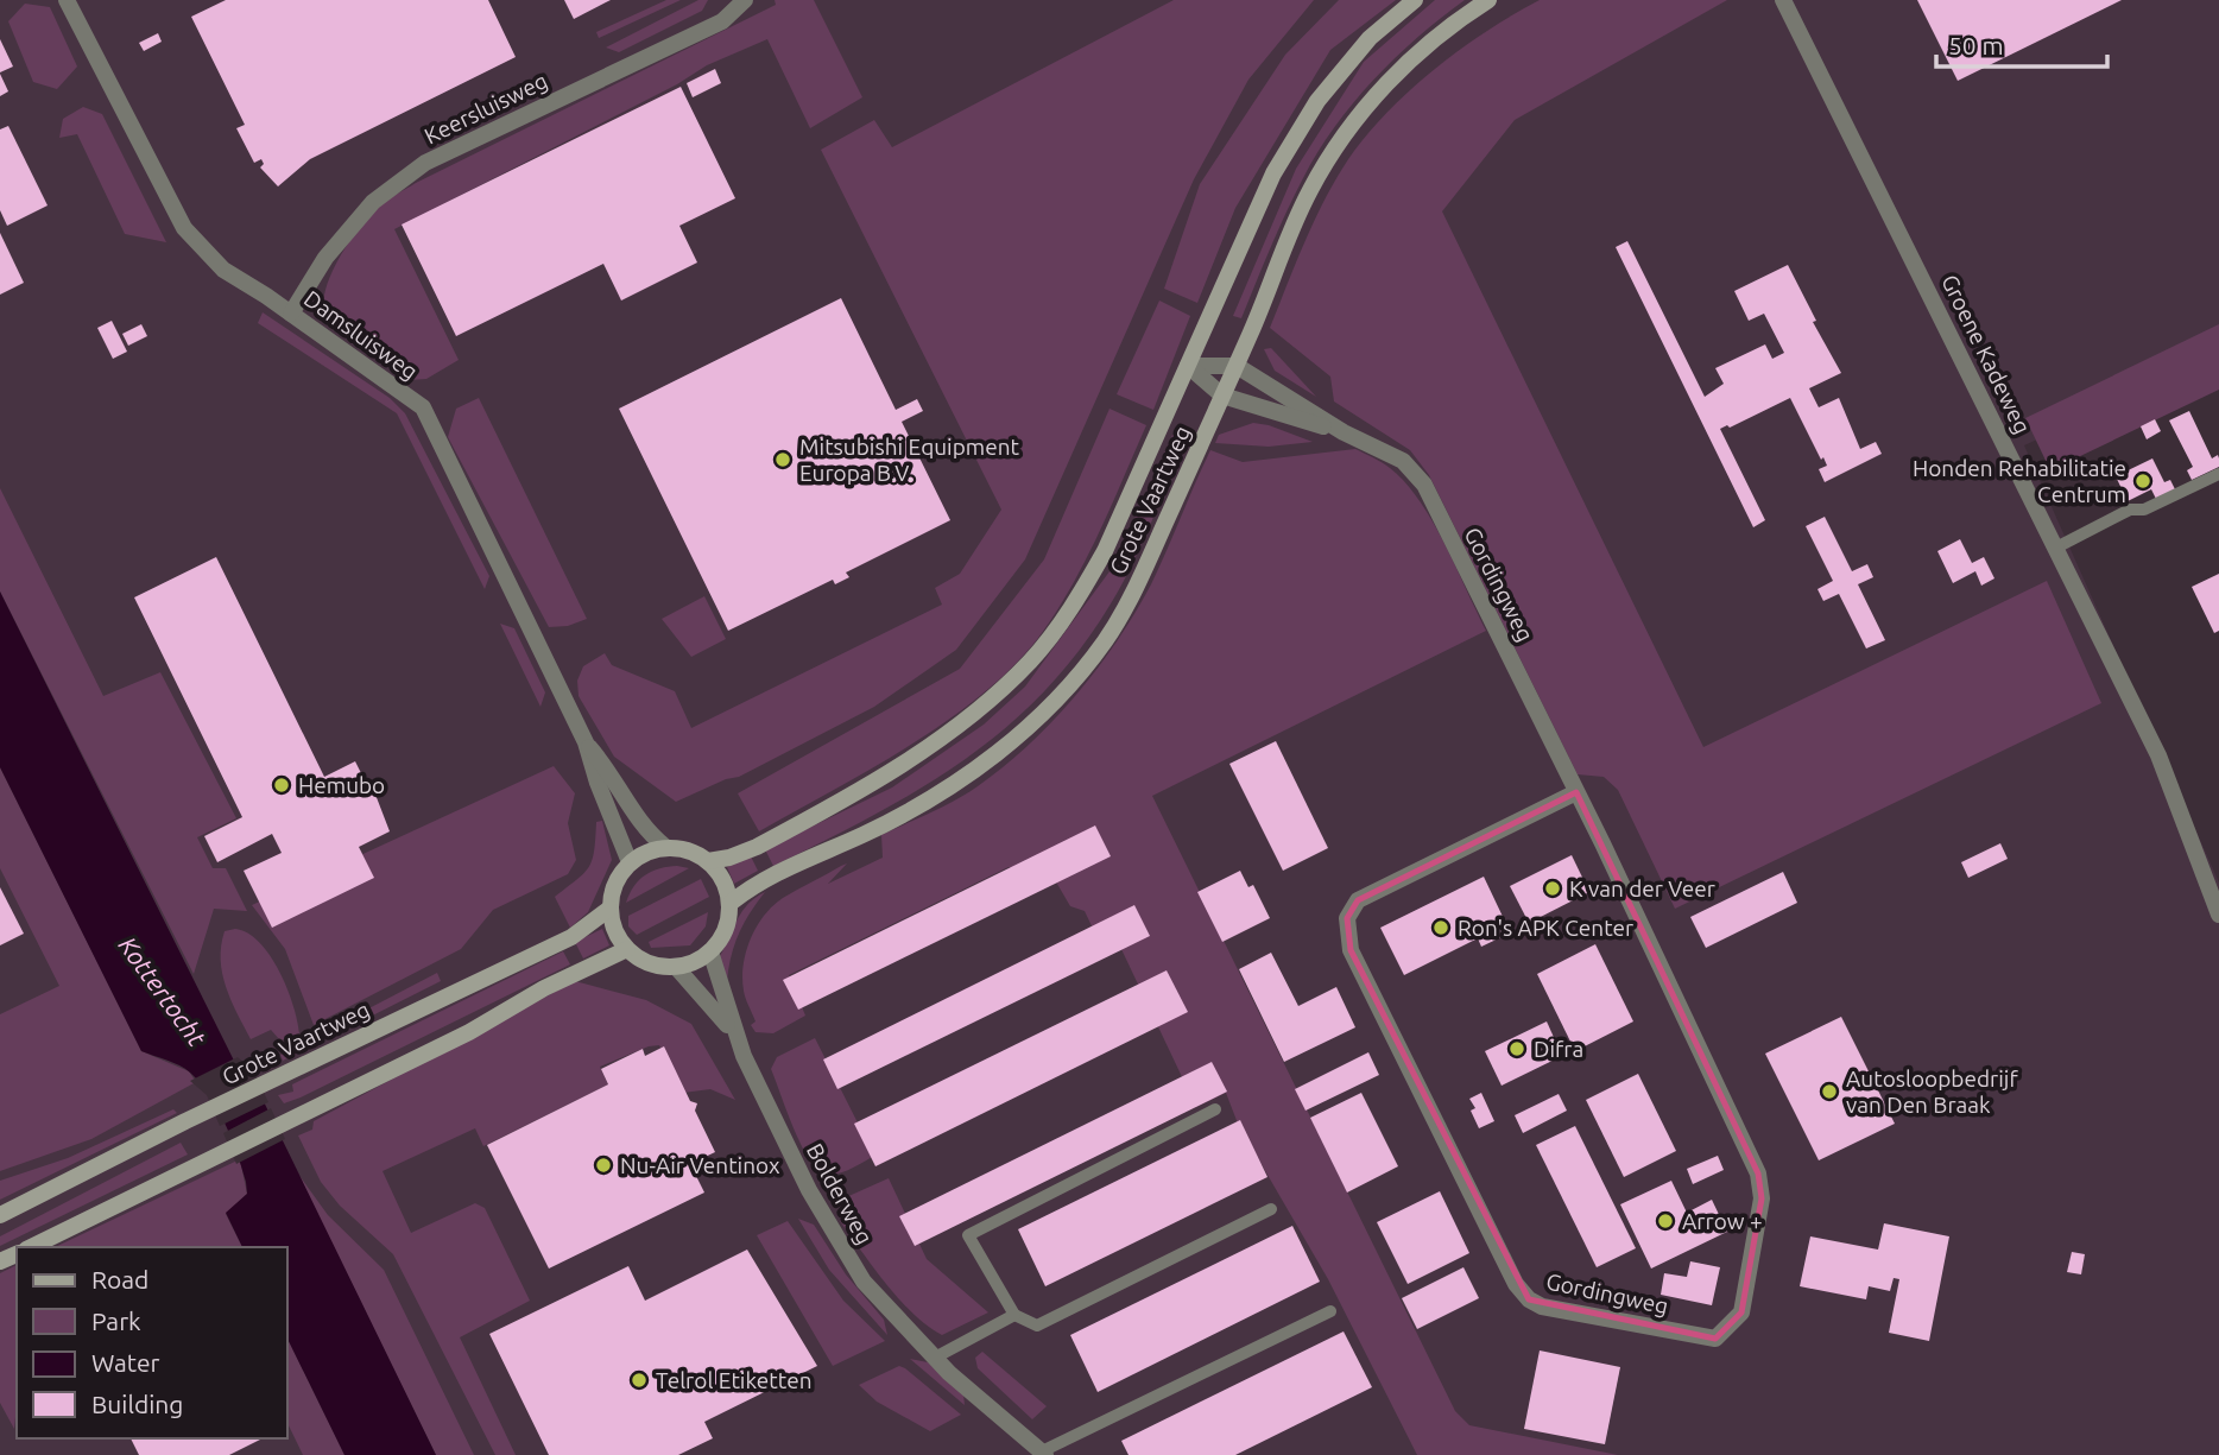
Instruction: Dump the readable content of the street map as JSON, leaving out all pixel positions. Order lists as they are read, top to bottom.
{
  "streets": {
    "main road": ["Grote Vaartweg"],
    "street": [
      "Keersluisweg",
      "Damsluisweg",
      "Groene Kadeweg",
      "Gordingweg",
      "Bolderweg"
    ]
  },
  "crossings": [
    ["Keersluisweg", "Damsluisweg"],
    ["Damsluisweg", "Grote Vaartweg"],
    ["Damsluisweg", "Bolderweg"],
    ["Grote Vaartweg", "Gordingweg"],
    ["Grote Vaartweg", "Bolderweg"]
  ],
  "water": ["Kottertocht"],
  "places": [
    "Mitsubishi Equipment Europa B.V.",
    "Honden Rehabilitatie Centrum",
    "Hemubo",
    "K van der Veer",
    "Ron's APK Center",
    "Difra",
    "Autosloopbedrijf van Den Braak",
    "Nu-Air Ventinox",
    "Arrow +",
    "Telrol Etiketten"
  ],
  "legend": [
    "Road",
    "Park",
    "Water",
    "Building"
  ],
  "scale_bar": "50 m"
}
